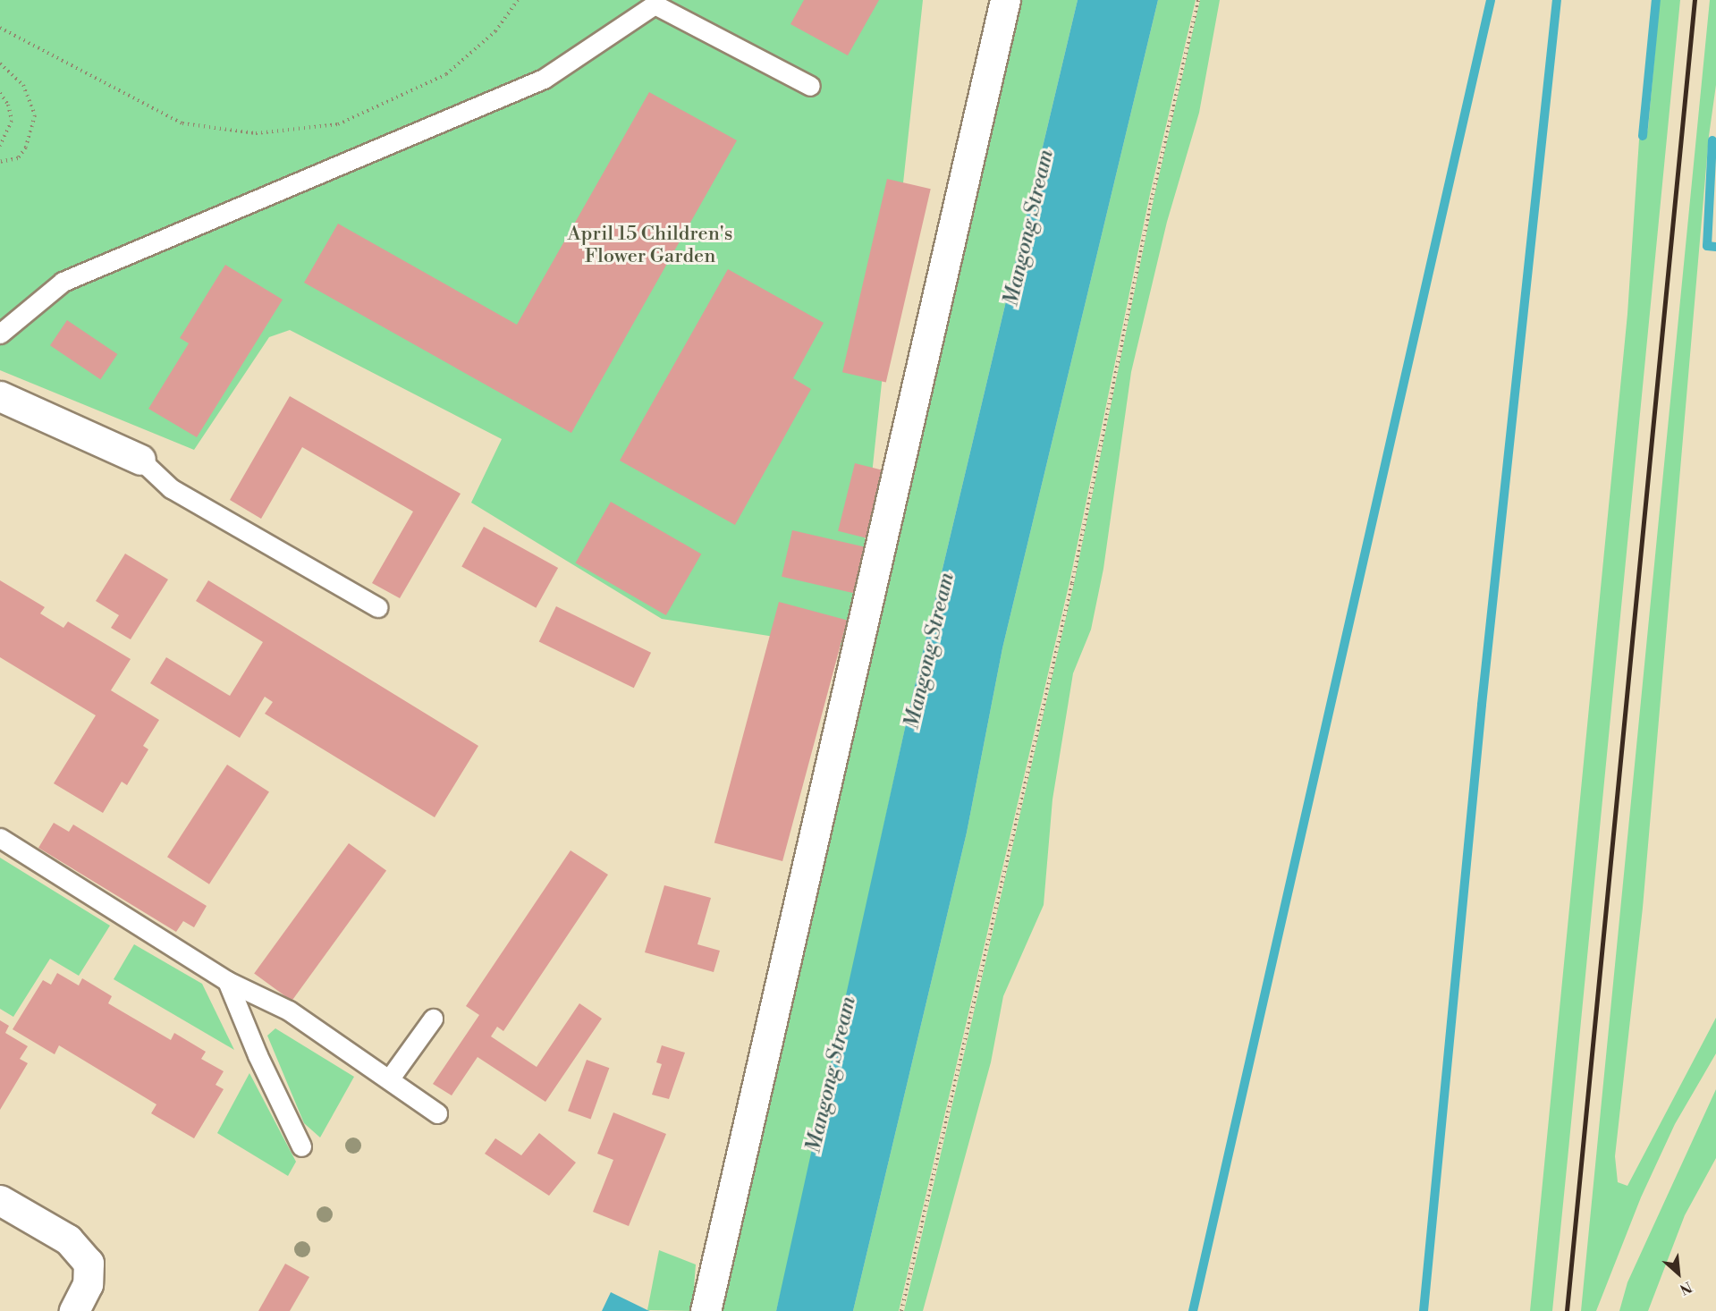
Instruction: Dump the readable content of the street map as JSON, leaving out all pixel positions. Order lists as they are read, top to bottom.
{
  "water": ["Mangong Stream"],
  "parks": ["April 15 Children's Flower Garden"],
  "north": "bottom right"
}
